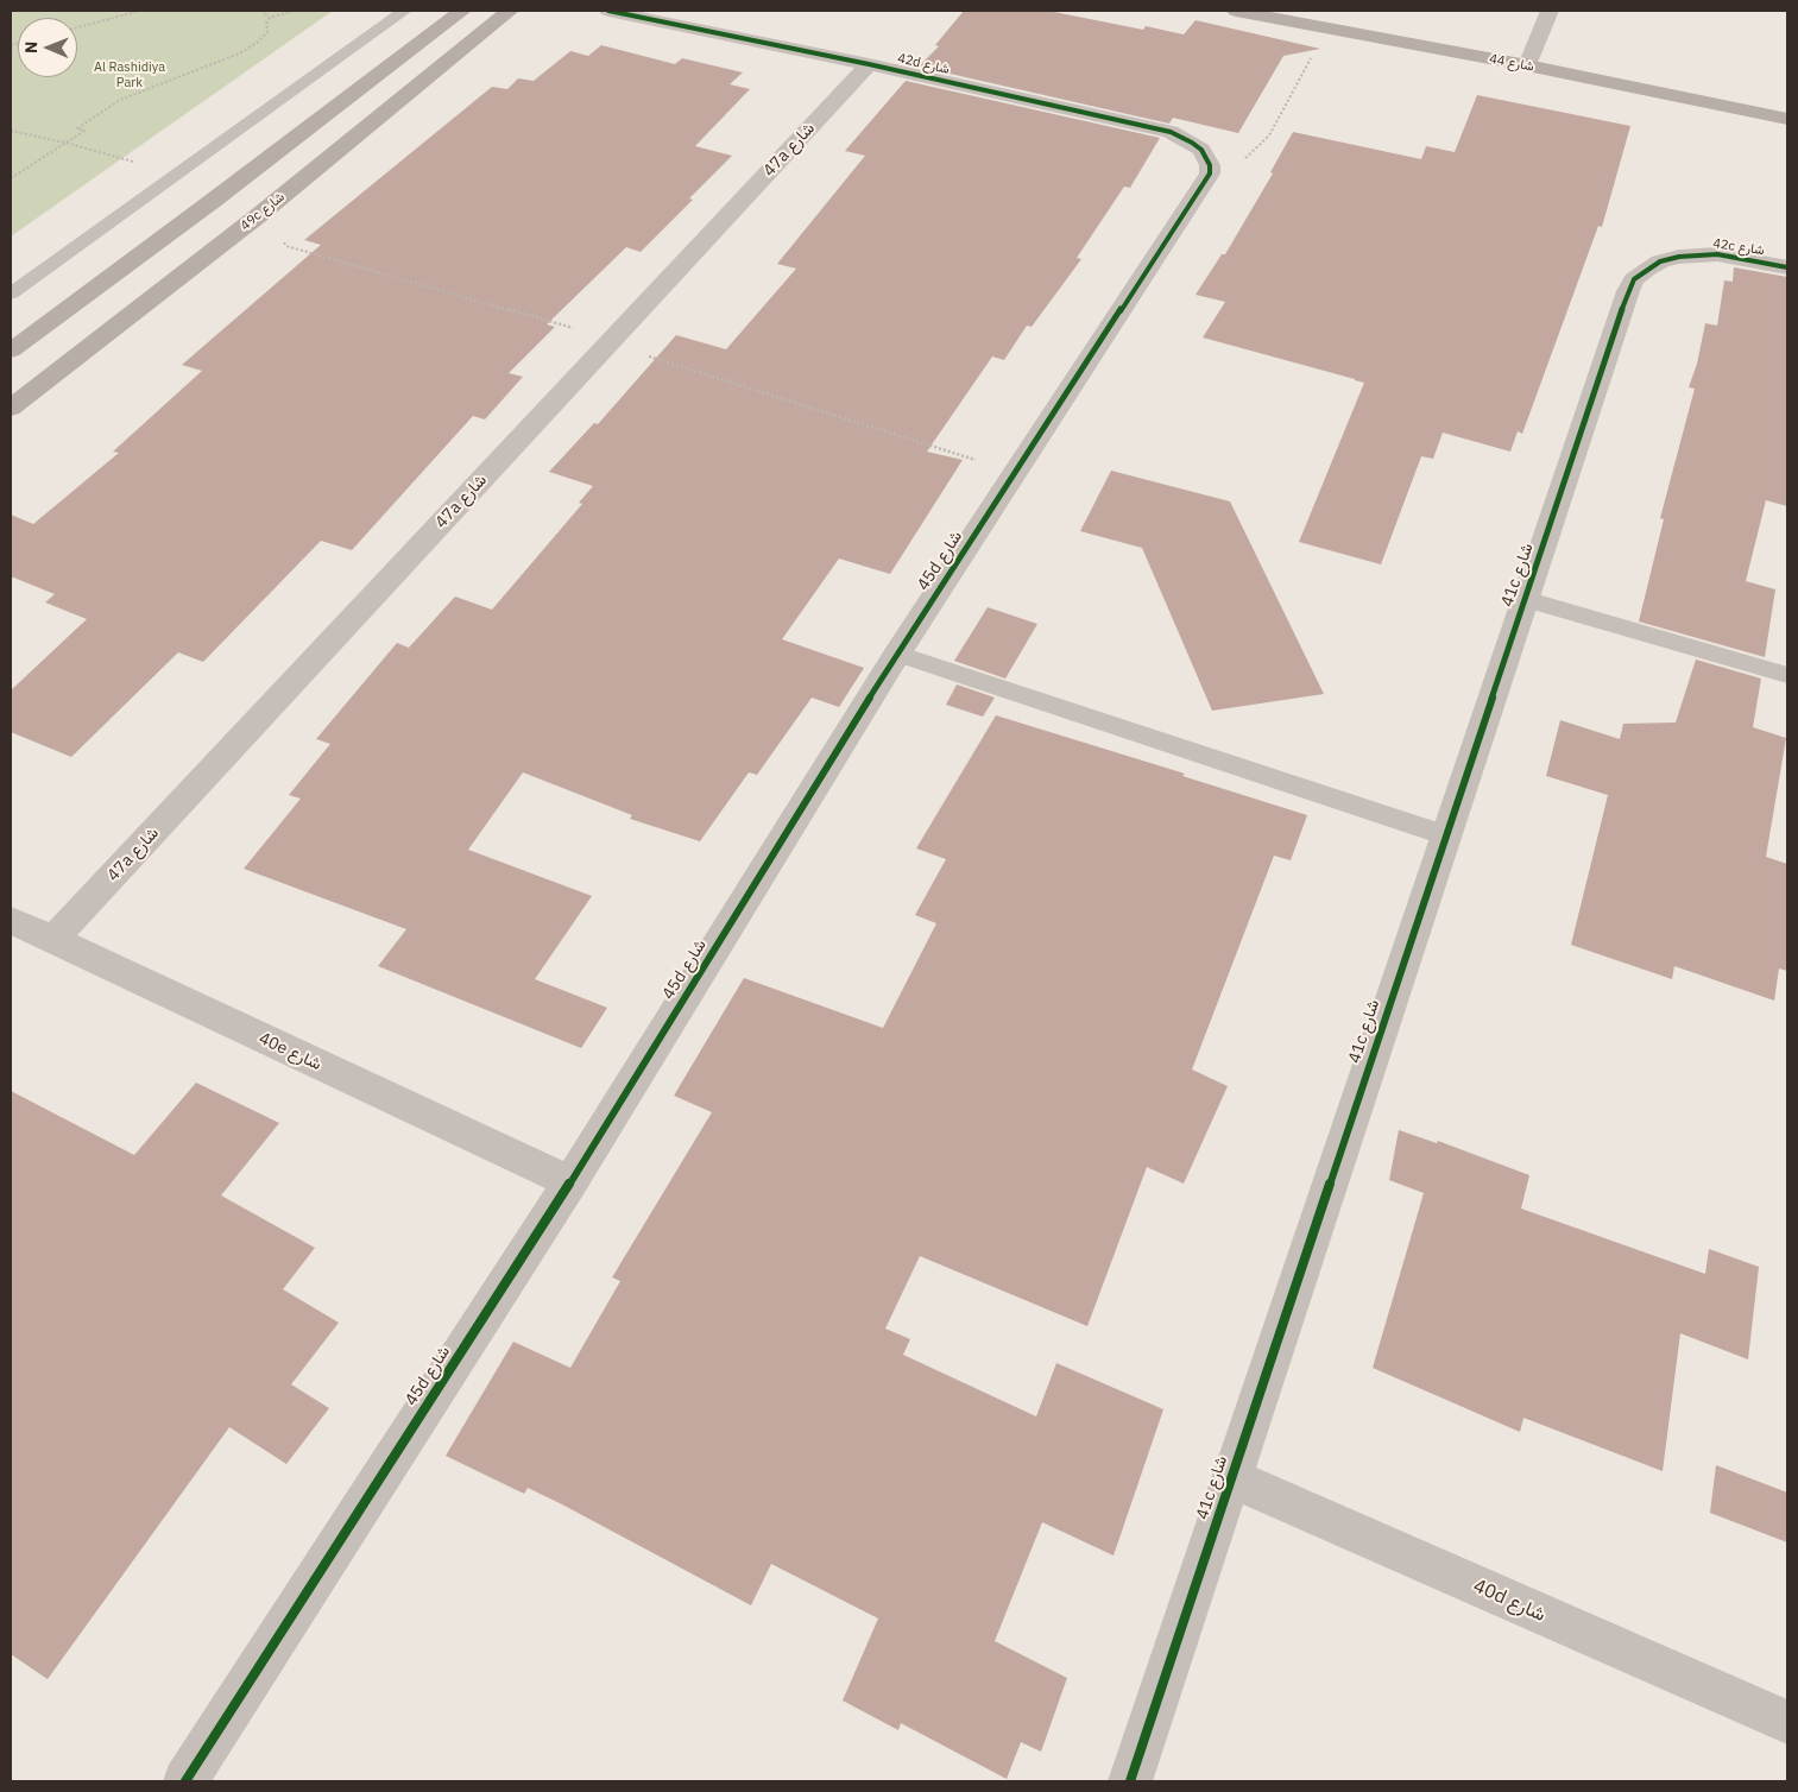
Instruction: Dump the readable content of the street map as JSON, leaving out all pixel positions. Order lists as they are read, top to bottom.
{
  "streets": {
    "street": [
      "شارع 44",
      "42d شارع",
      "47a شارع",
      "49c شارع",
      "42c شارع",
      "45d شارع",
      "41c شارع",
      "40e شارع",
      "40d شارع"
    ]
  },
  "crossings": [
    ["42d شارع", "47a شارع"],
    ["42d شارع", "45d شارع"],
    ["47a شارع", "40e شارع"],
    ["42c شارع", "41c شارع"],
    ["45d شارع", "40e شارع"],
    ["41c شارع", "40d شارع"]
  ],
  "parks": ["Al Rashidiya Park"],
  "north": "left"
}
